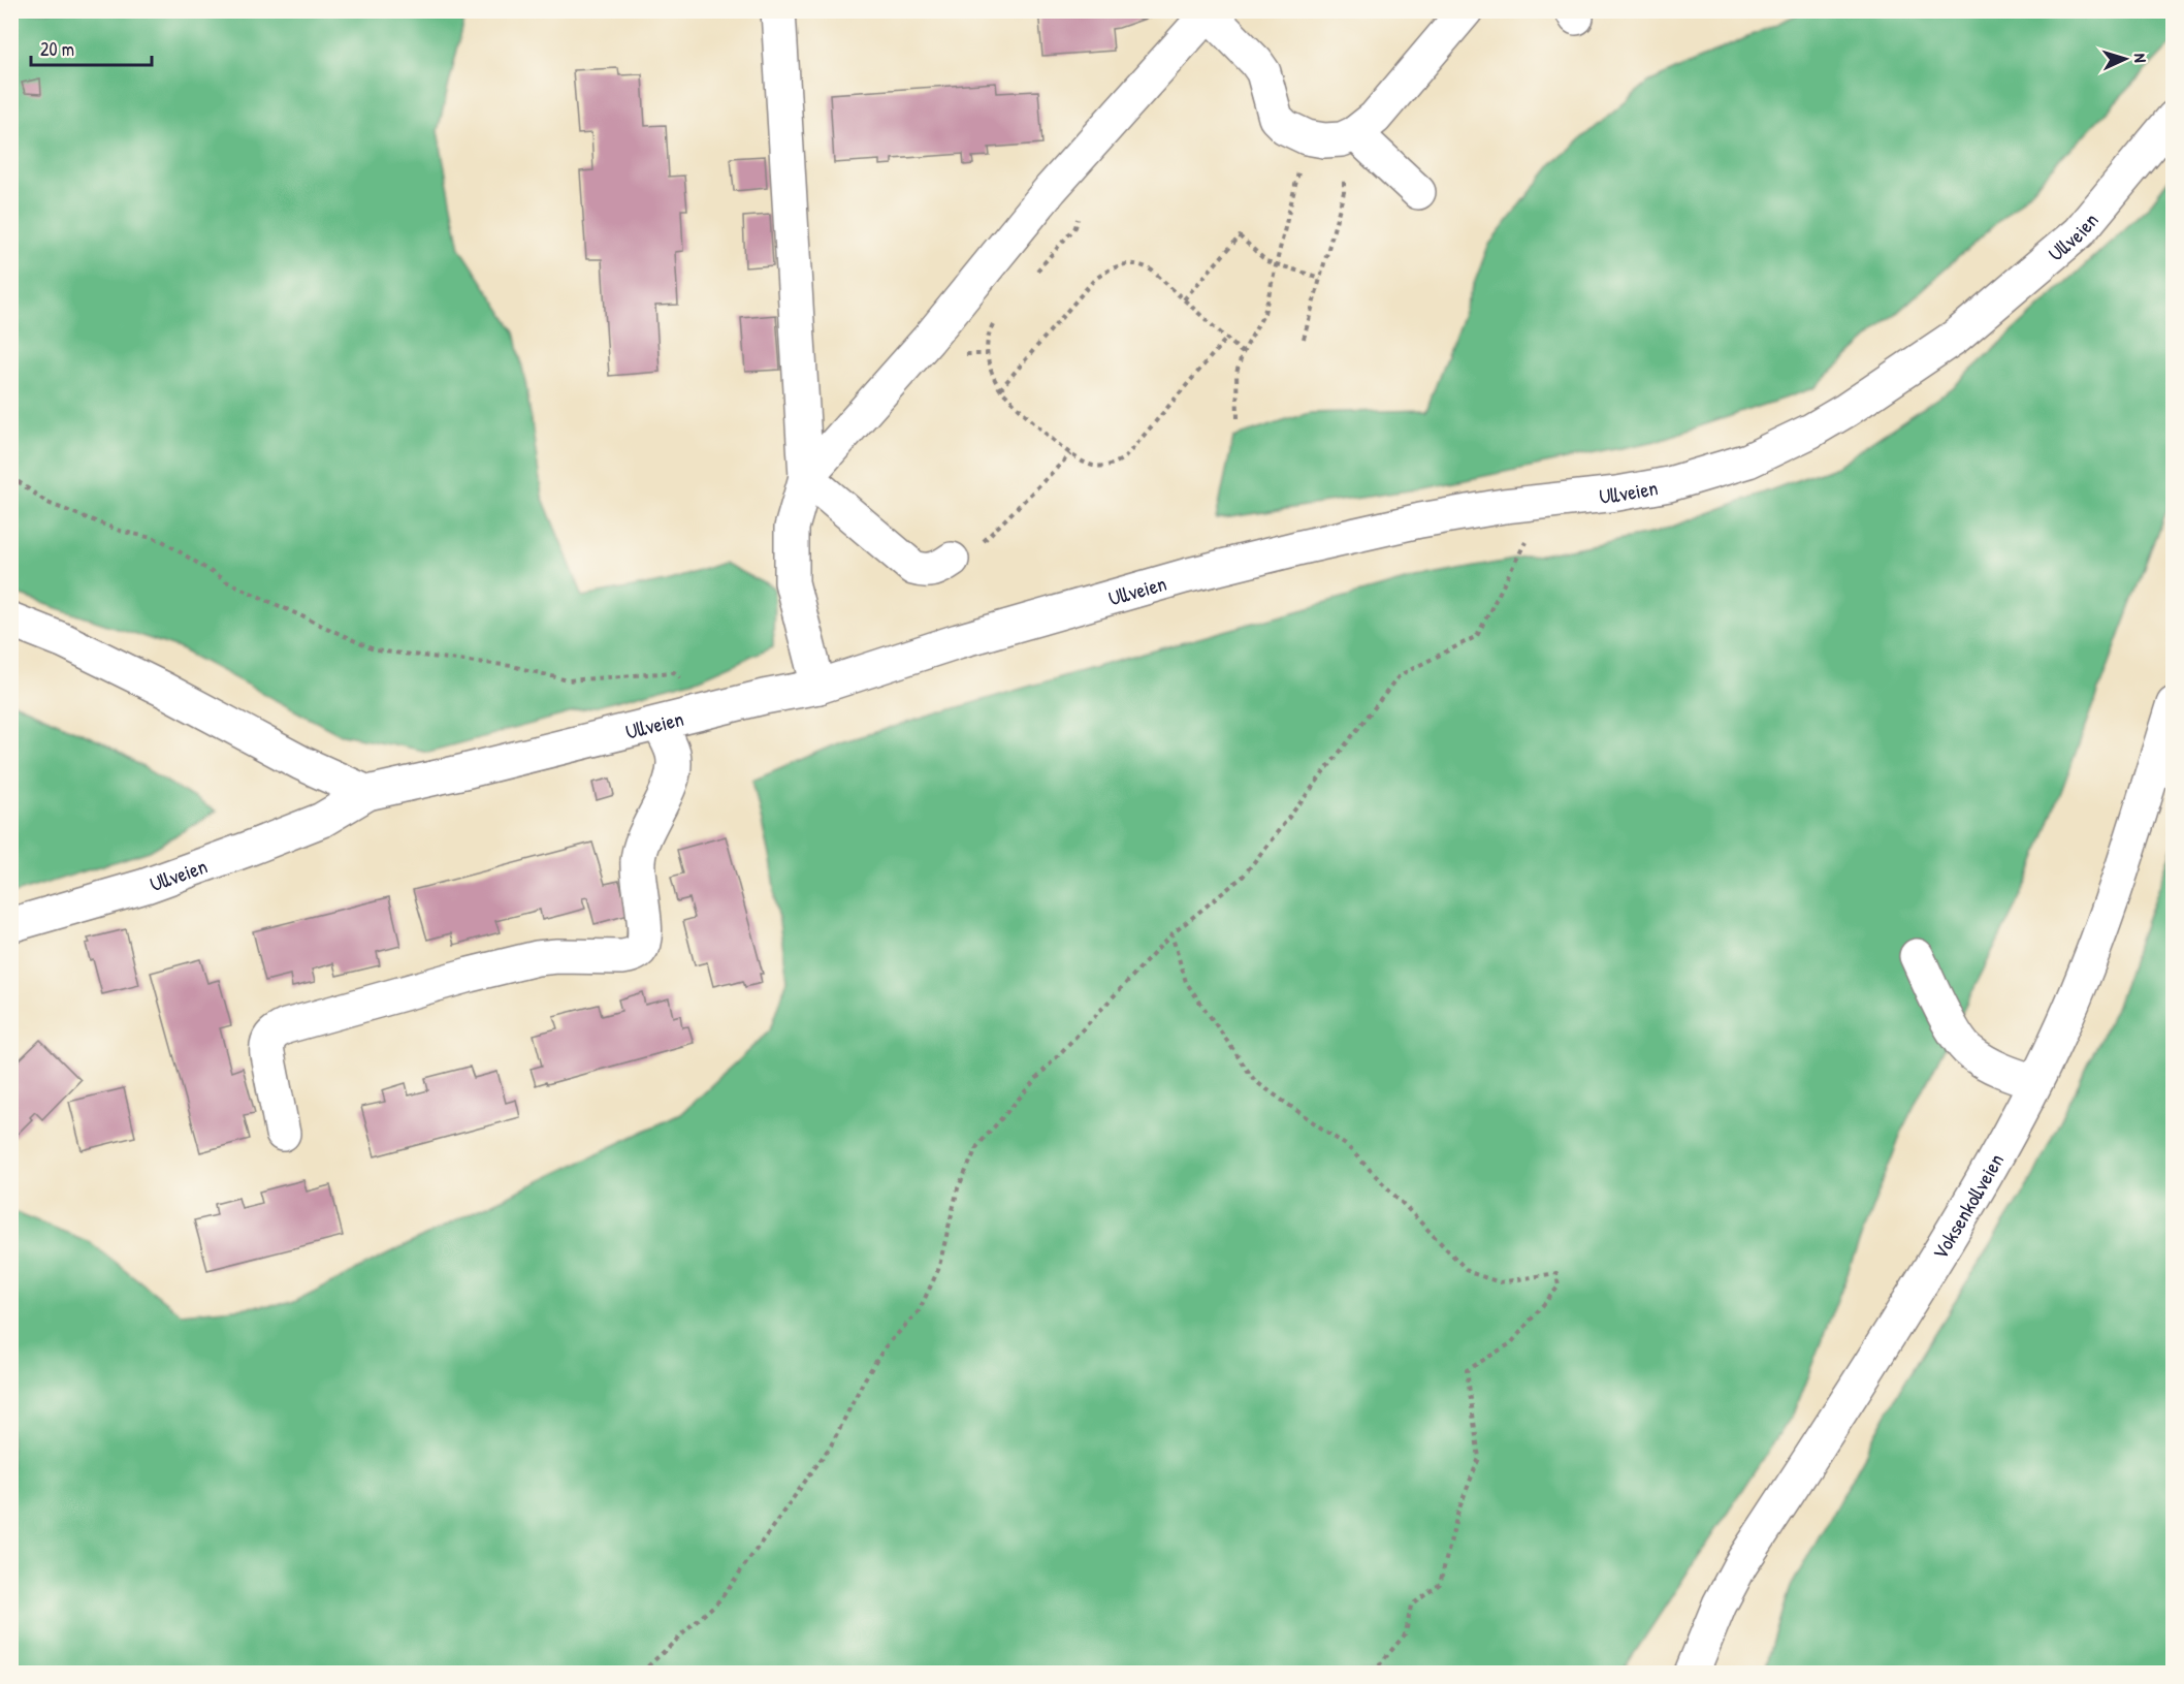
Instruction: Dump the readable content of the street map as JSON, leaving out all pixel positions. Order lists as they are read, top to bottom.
{
  "streets": {
    "street": ["Ullveien", "Voksenkollveien"]
  },
  "scale_bar": "20 m",
  "north": "right"
}
